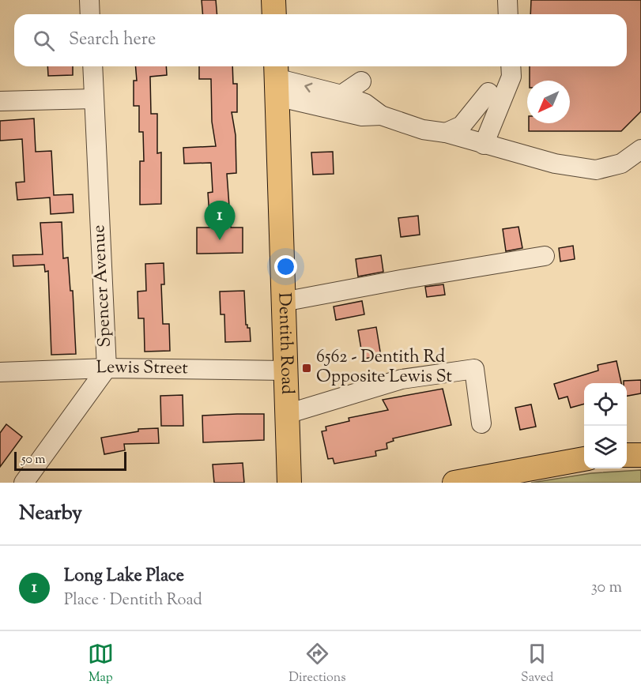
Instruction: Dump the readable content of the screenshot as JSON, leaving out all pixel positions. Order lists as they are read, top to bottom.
{
  "streets": {
    "main road": ["Dentith Road"],
    "street": ["Spencer Avenue", "Lewis Street"]
  },
  "crossings": [
    ["Spencer Avenue", "Lewis Street"],
    ["Dentith Road", "Lewis Street"]
  ],
  "places": {
    "transit": ["6562 - Dentith Rd Opposite Lewis St"]
  },
  "scale_bar": "50 m",
  "north": "bottom left",
  "page": {
    "search": "Search here",
    "pins": "1",
    "scale": "50 m",
    "heading": "Nearby",
    "list": [
      {
        "mark": "1",
        "name": "Long Lake Place",
        "note": "Place · Dentith Road",
        "value": "30 m"
      }
    ],
    "nav": ["Map", "Directions", "Saved"]
  }
}
